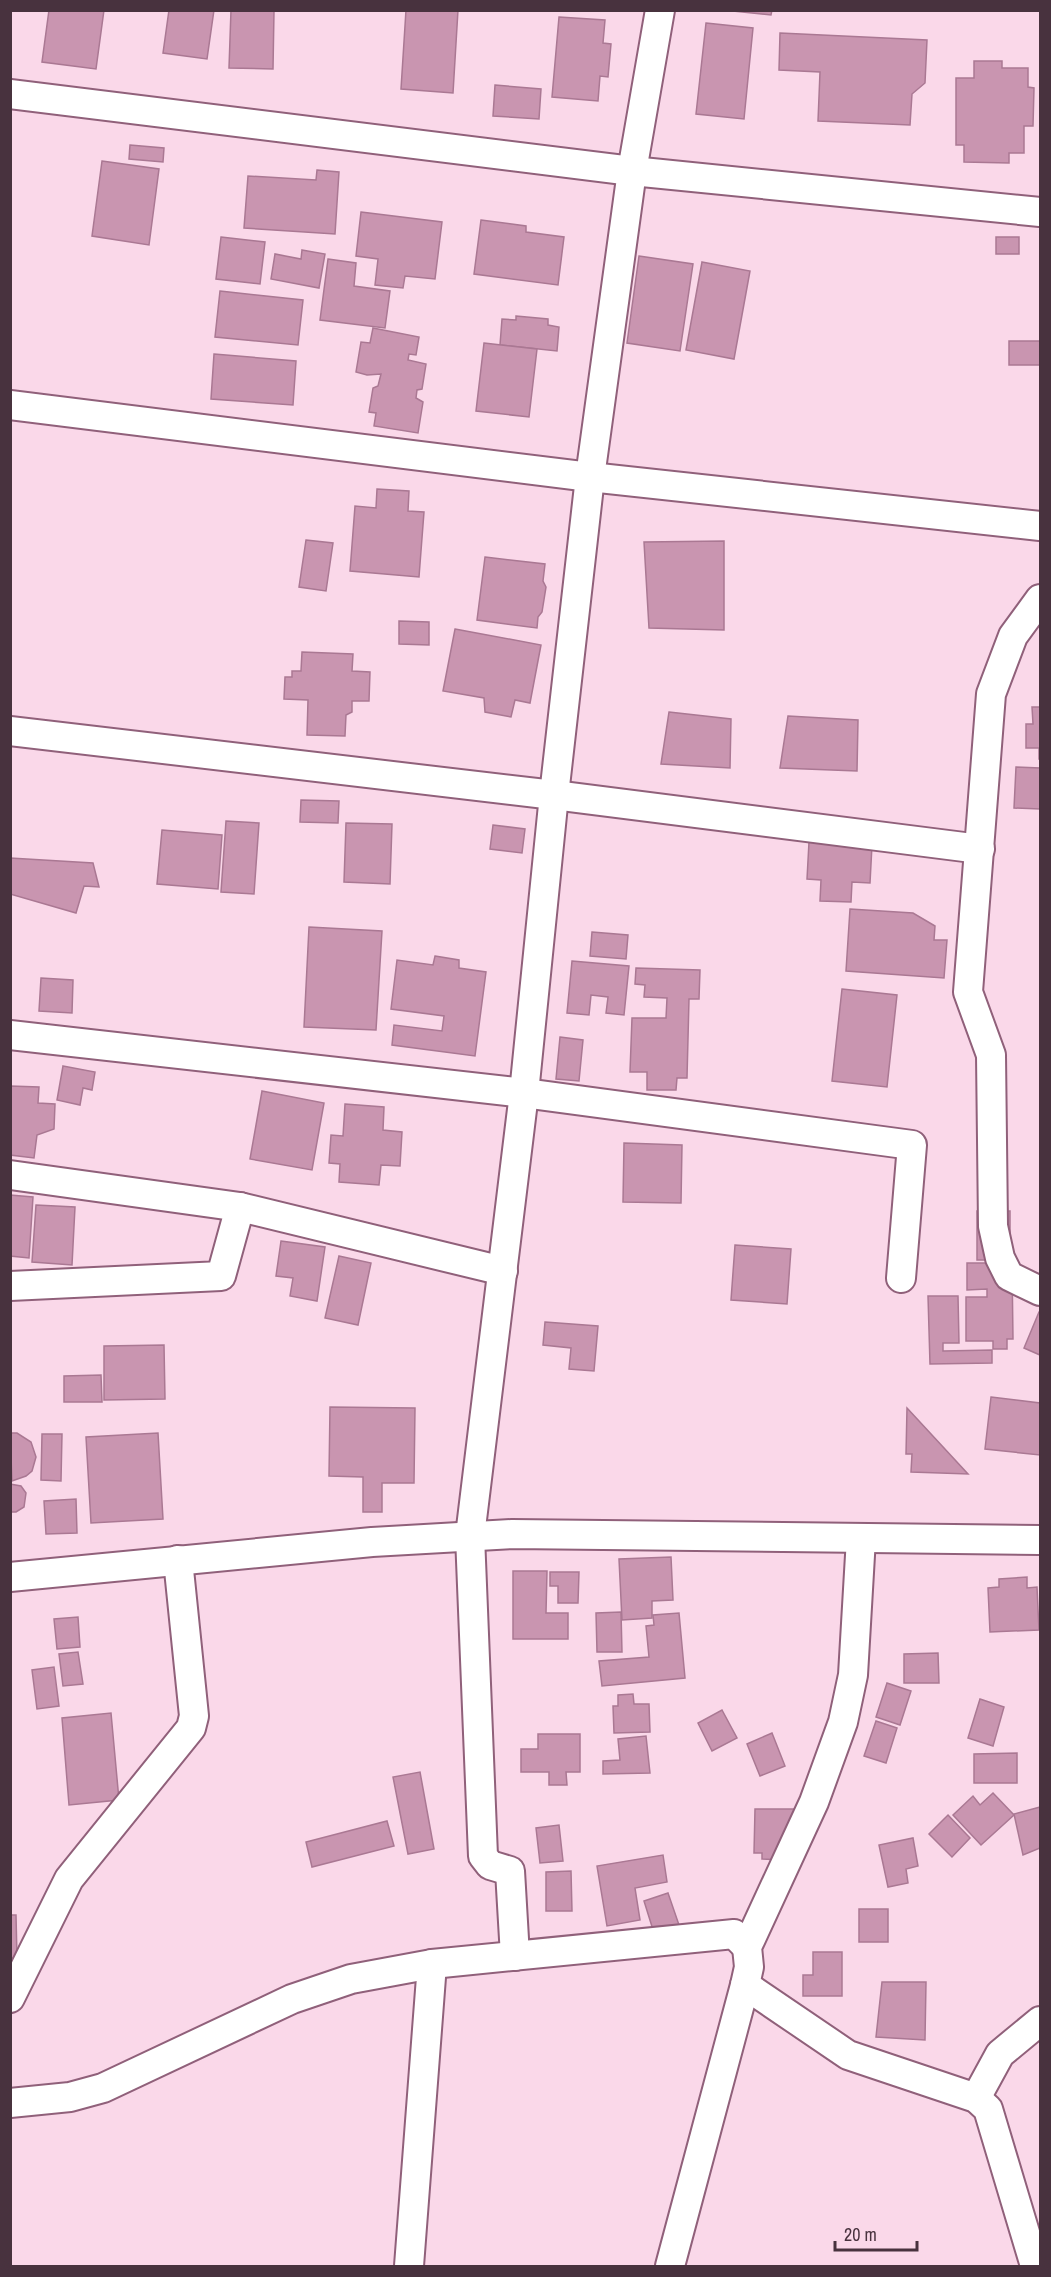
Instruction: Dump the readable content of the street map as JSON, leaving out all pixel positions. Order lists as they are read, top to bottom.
{
  "scale_bar": "20 m"
}
